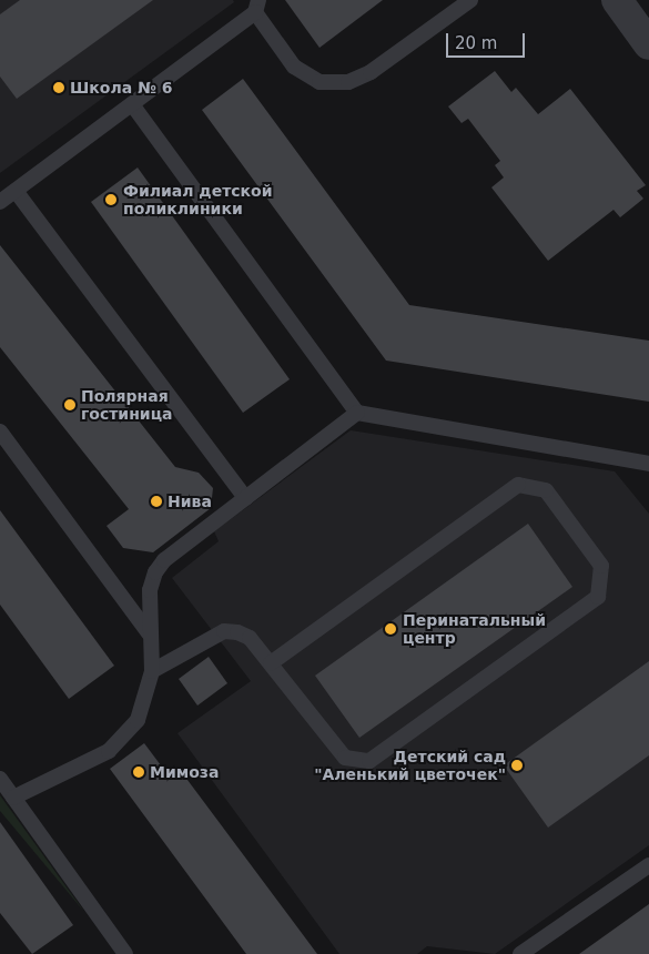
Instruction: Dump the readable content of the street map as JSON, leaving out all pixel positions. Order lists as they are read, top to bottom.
{
  "places": [
    "Школа № 6",
    "Филиал детской поликлиники",
    "Полярная гостиница",
    "Нива",
    "Перинатальный центр",
    "Детский сад \"Аленький цветочек\"",
    "Мимоза"
  ],
  "scale_bar": "20 m"
}
